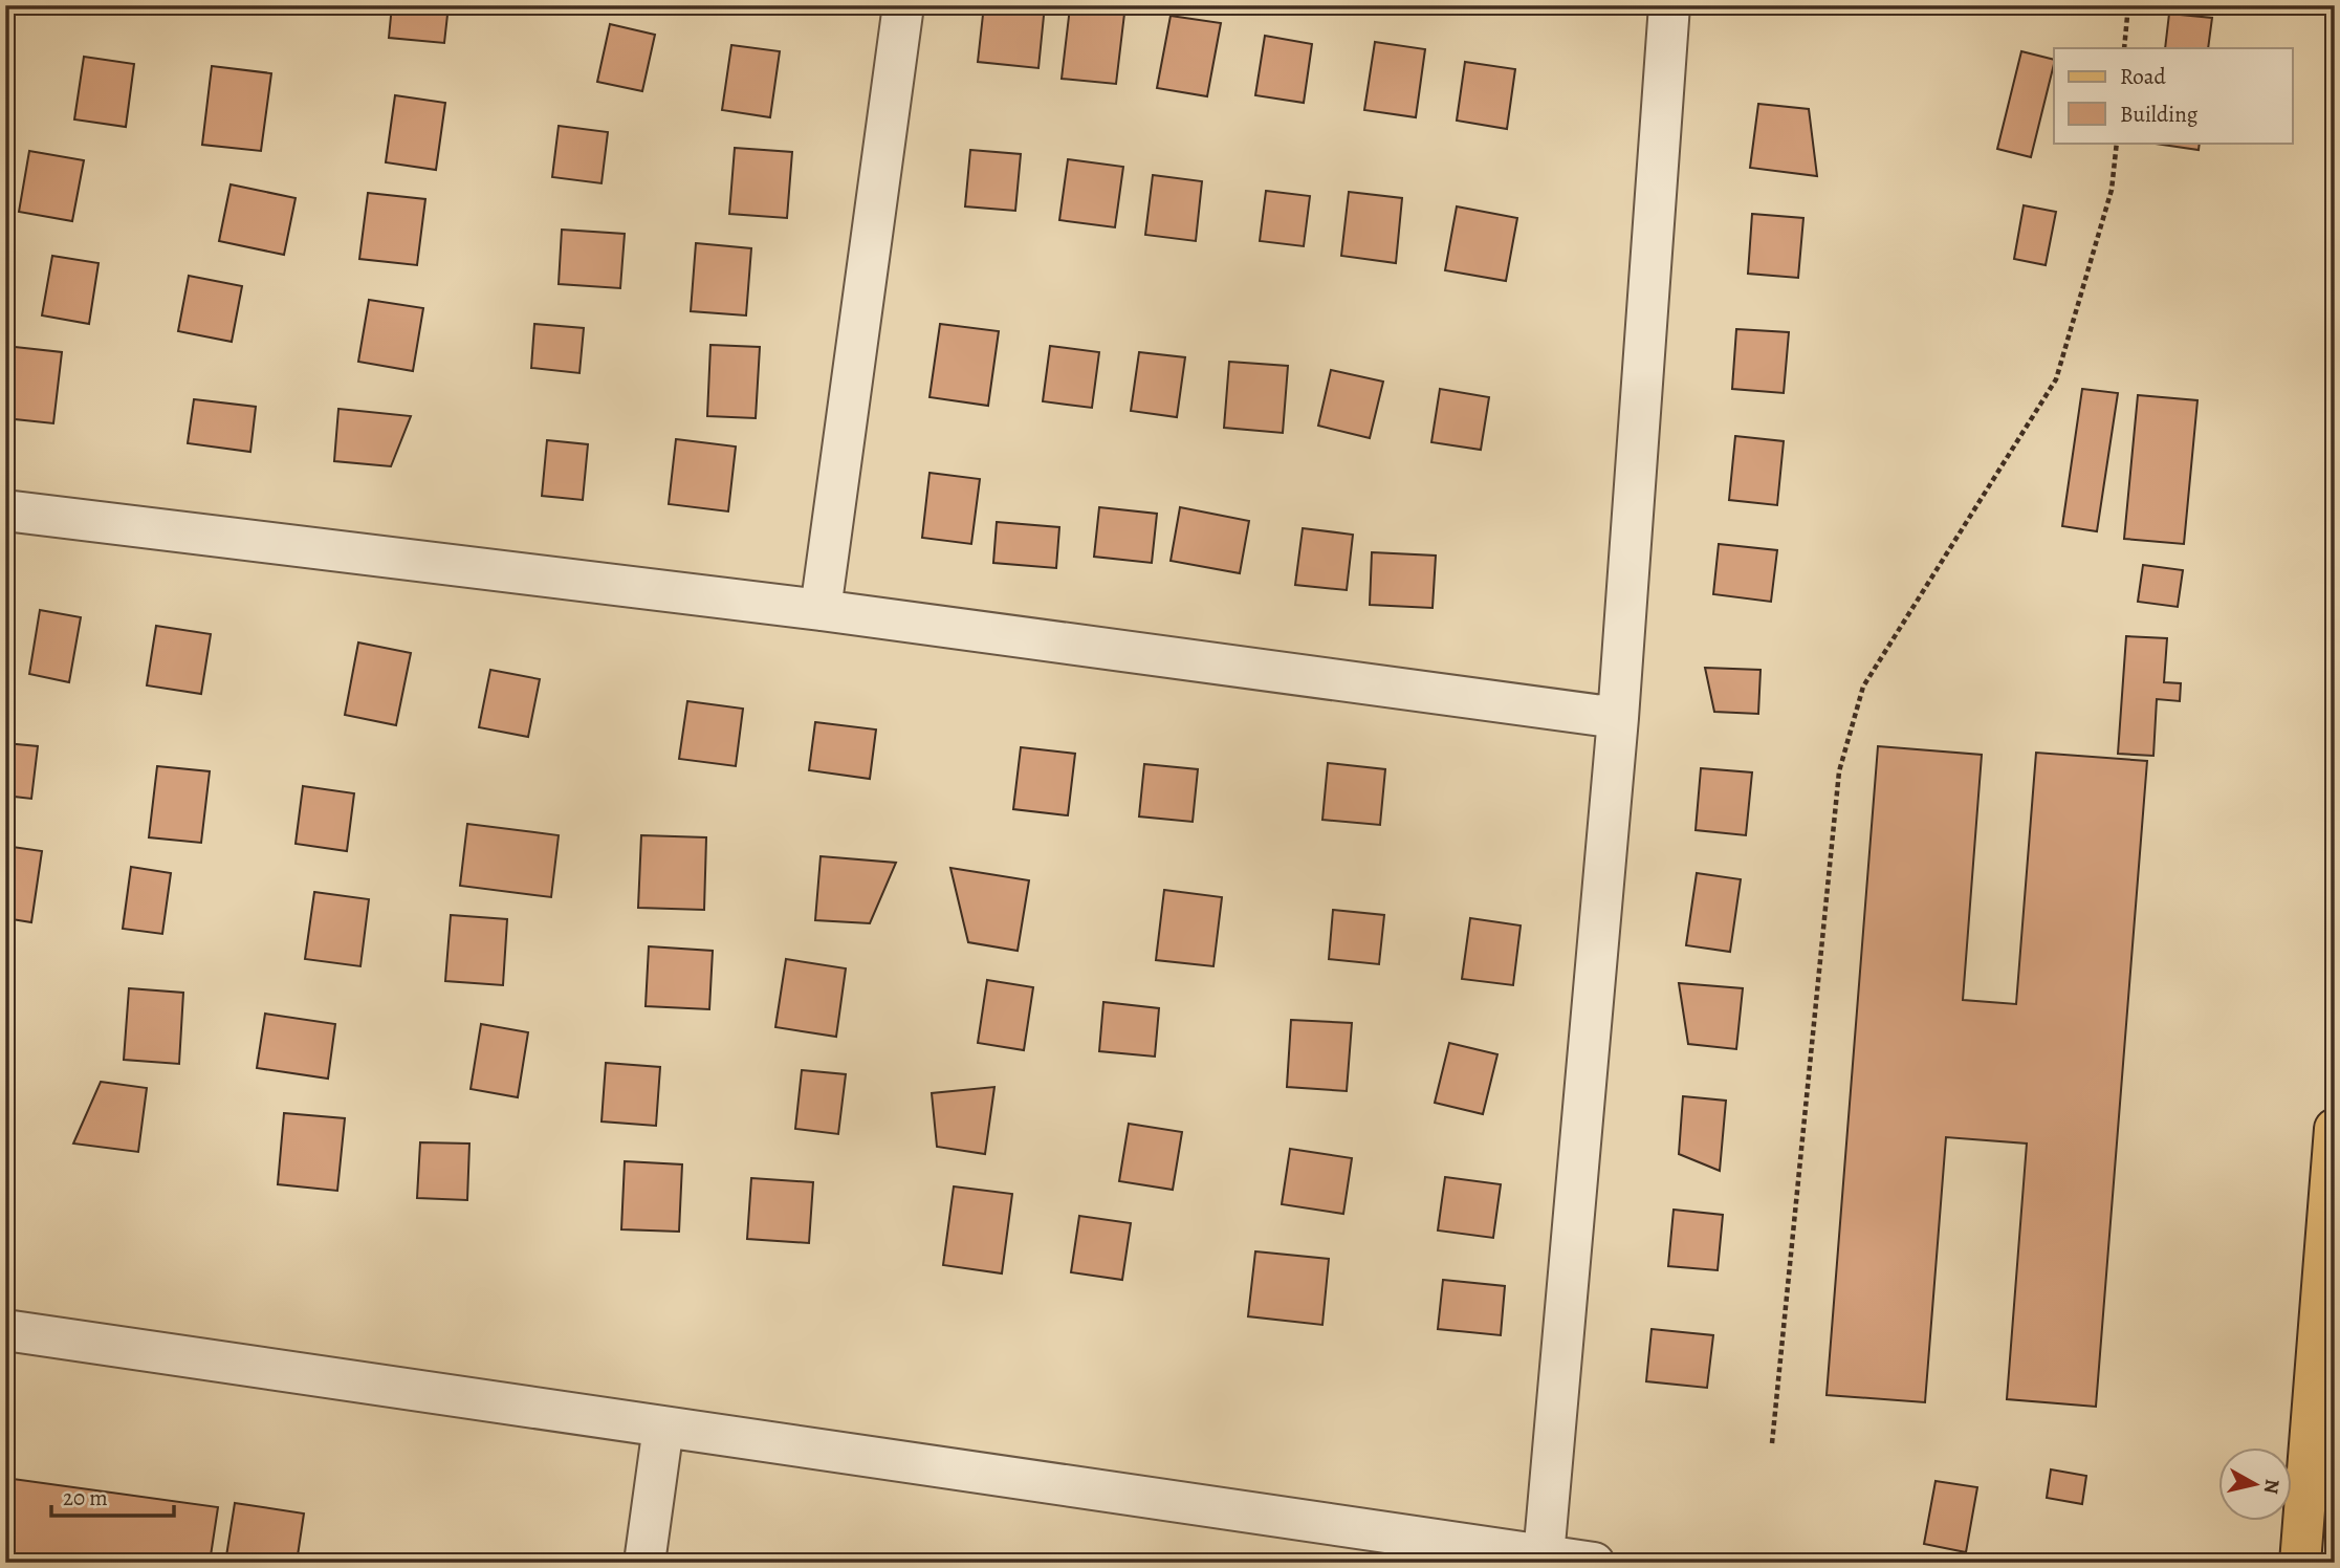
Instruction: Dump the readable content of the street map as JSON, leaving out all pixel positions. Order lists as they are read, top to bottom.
{
  "legend": ["Road", "Building"],
  "scale_bar": "20 m",
  "north": "right"
}
